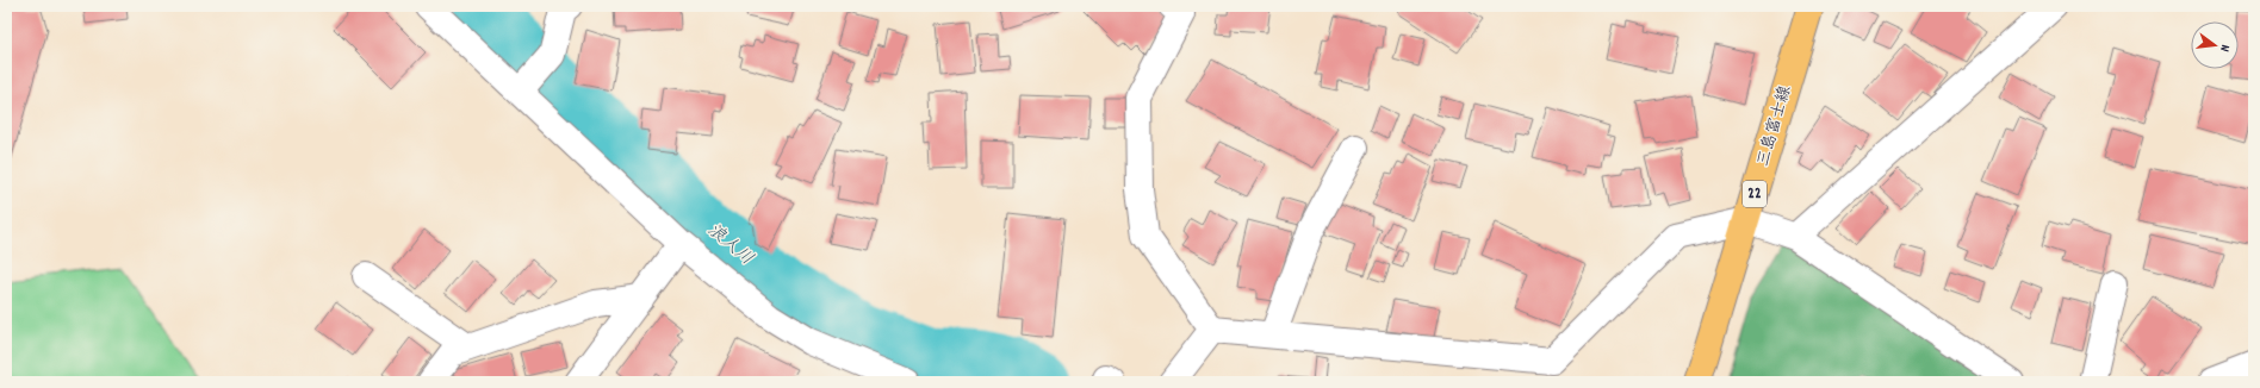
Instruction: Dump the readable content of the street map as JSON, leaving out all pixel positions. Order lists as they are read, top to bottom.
{
  "streets": {
    "main road": ["三島富士線", "22"]
  },
  "water": ["浪人川"],
  "north": "right"
}
